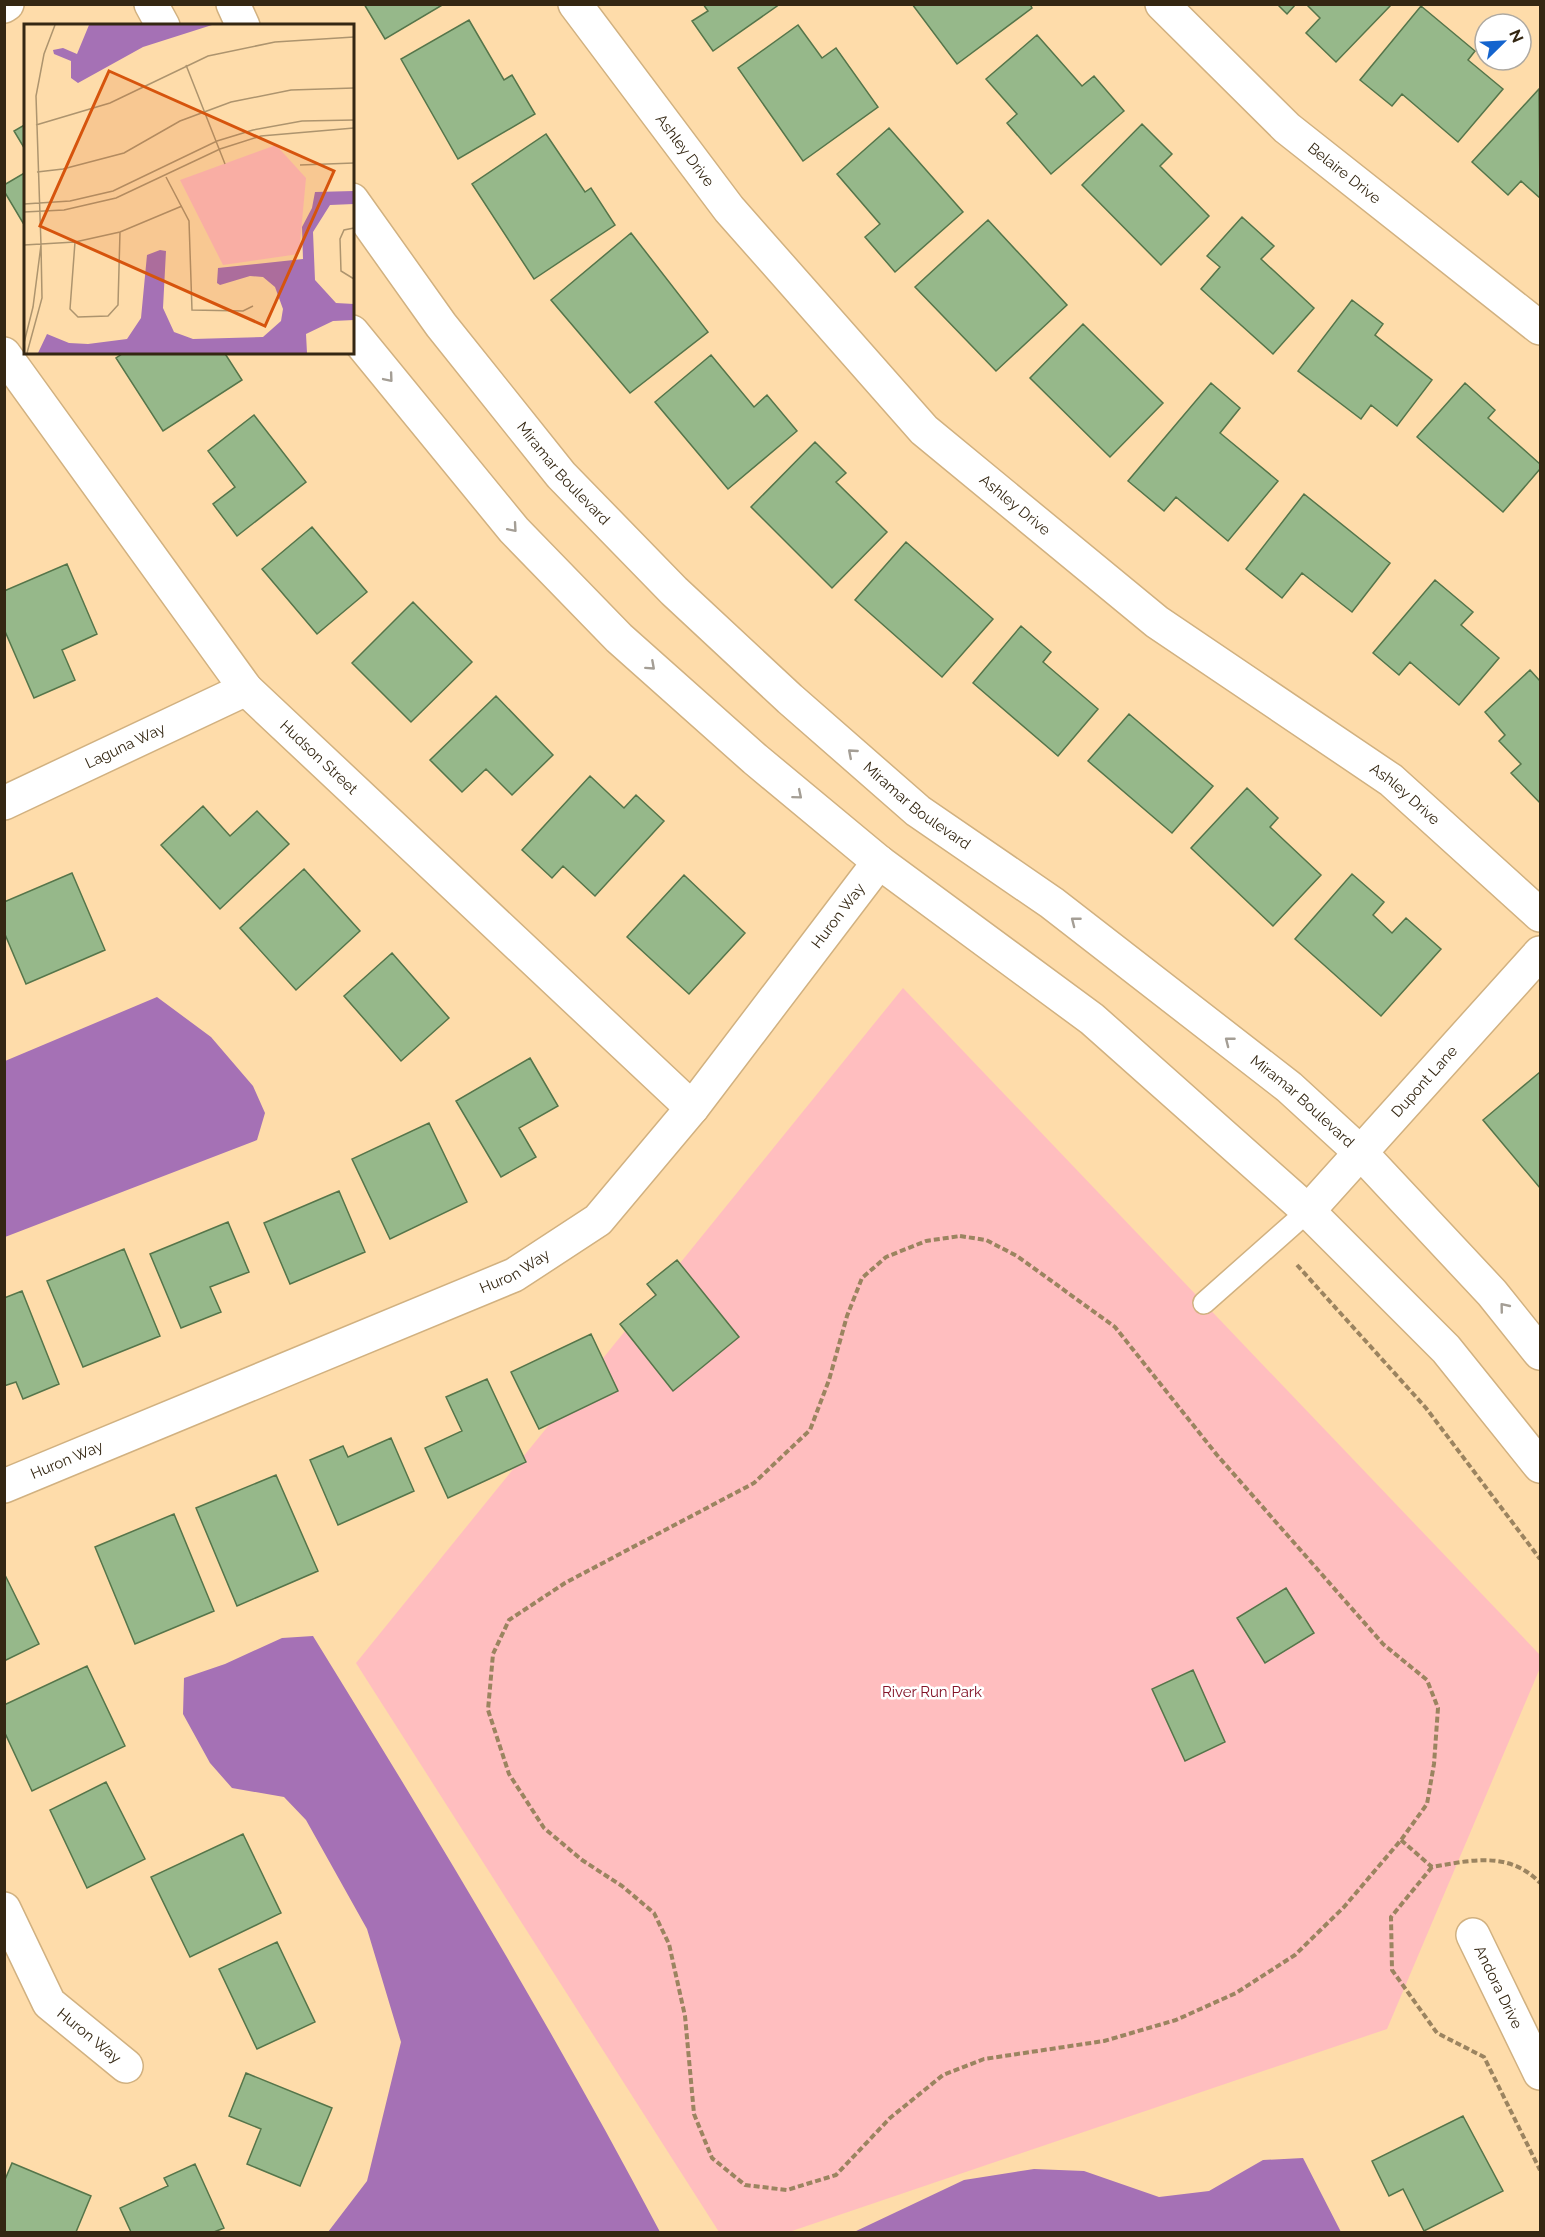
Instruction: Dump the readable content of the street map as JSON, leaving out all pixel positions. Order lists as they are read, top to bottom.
{
  "streets": {
    "street": [
      "Ashley Drive",
      "Belaire Drive",
      "Miramar Boulevard",
      "Laguna Way",
      "Hudson Street",
      "Huron Way",
      "Dupont Lane",
      "Andora Drive"
    ]
  },
  "crossings": [
    ["Miramar Boulevard", "Dupont Lane"],
    ["Laguna Way", "Hudson Street"],
    ["Hudson Street", "Huron Way"]
  ],
  "parks": ["River Run Park"],
  "north": "top right"
}
